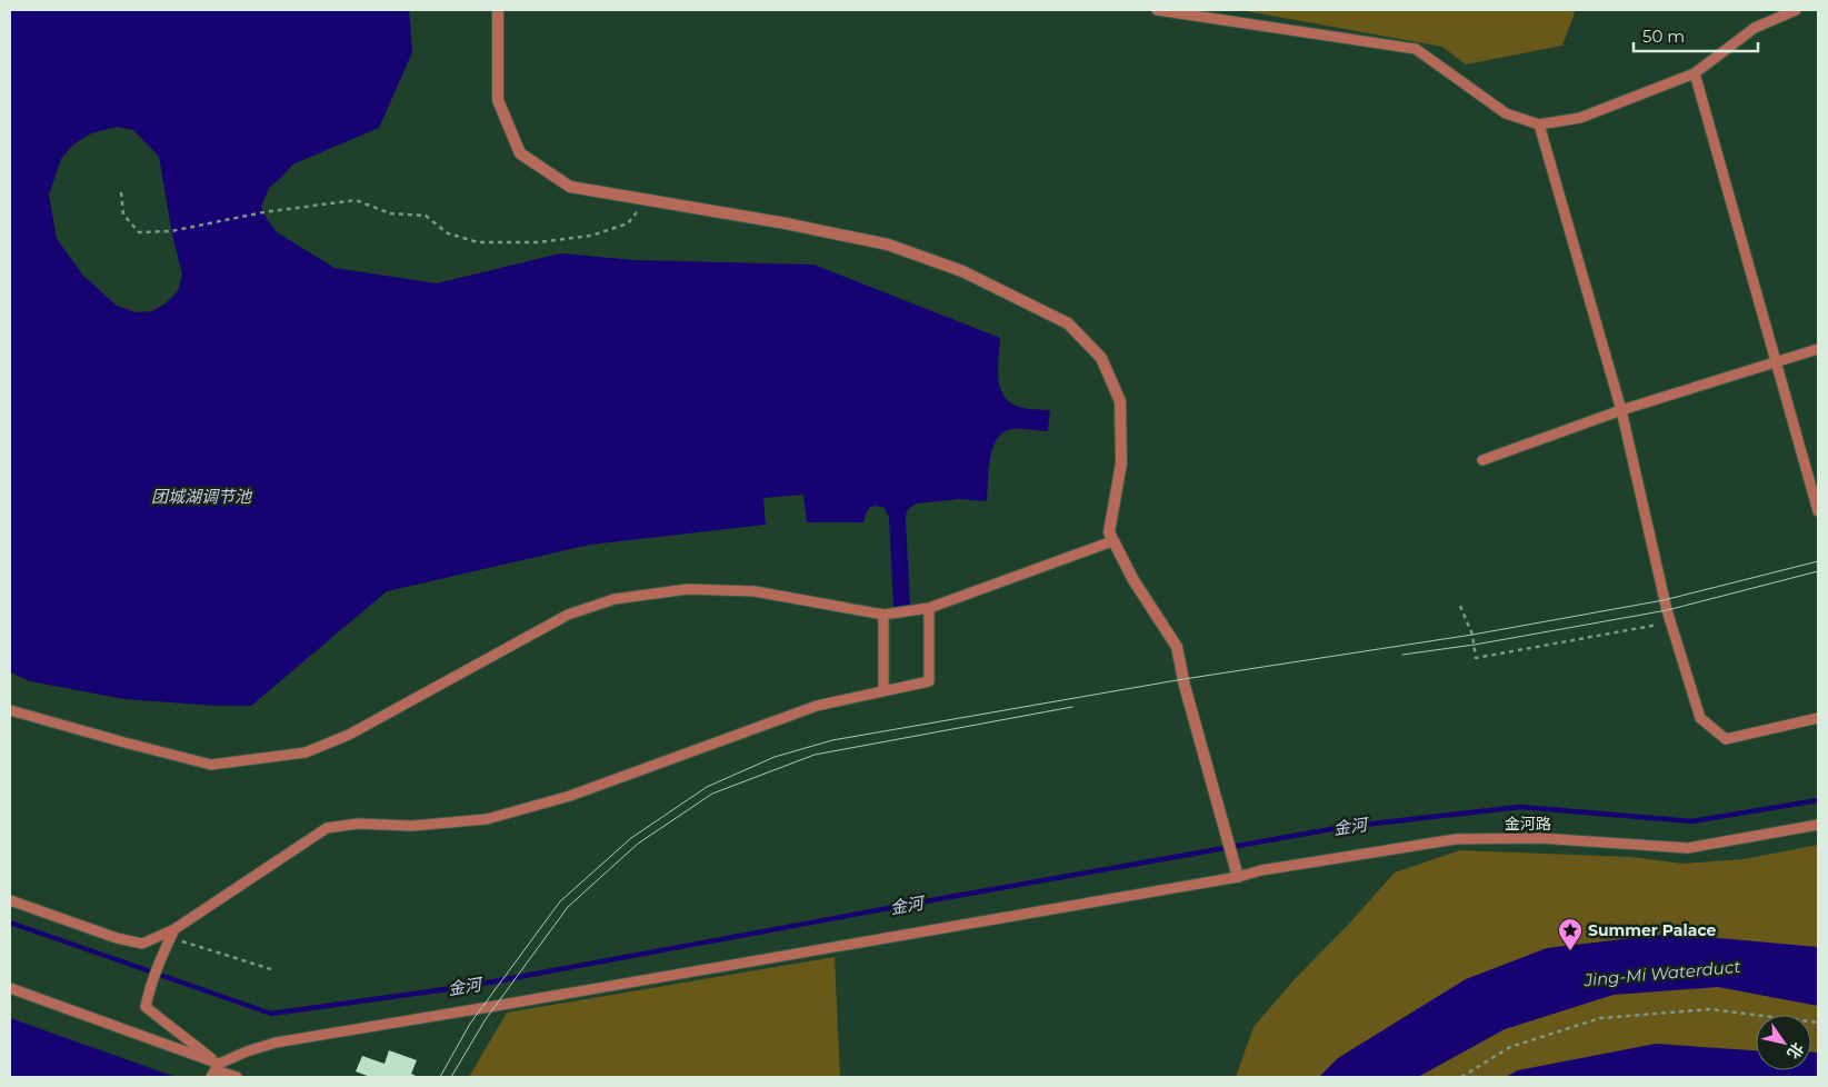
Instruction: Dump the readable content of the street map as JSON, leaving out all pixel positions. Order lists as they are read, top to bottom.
{
  "streets": {
    "lane": ["金河路"]
  },
  "water": ["团城湖调节池", "金河", "Jing-Mi Waterduct"],
  "places": {
    "place": ["Summer Palace"]
  },
  "scale_bar": "50 m",
  "north": "bottom right"
}
